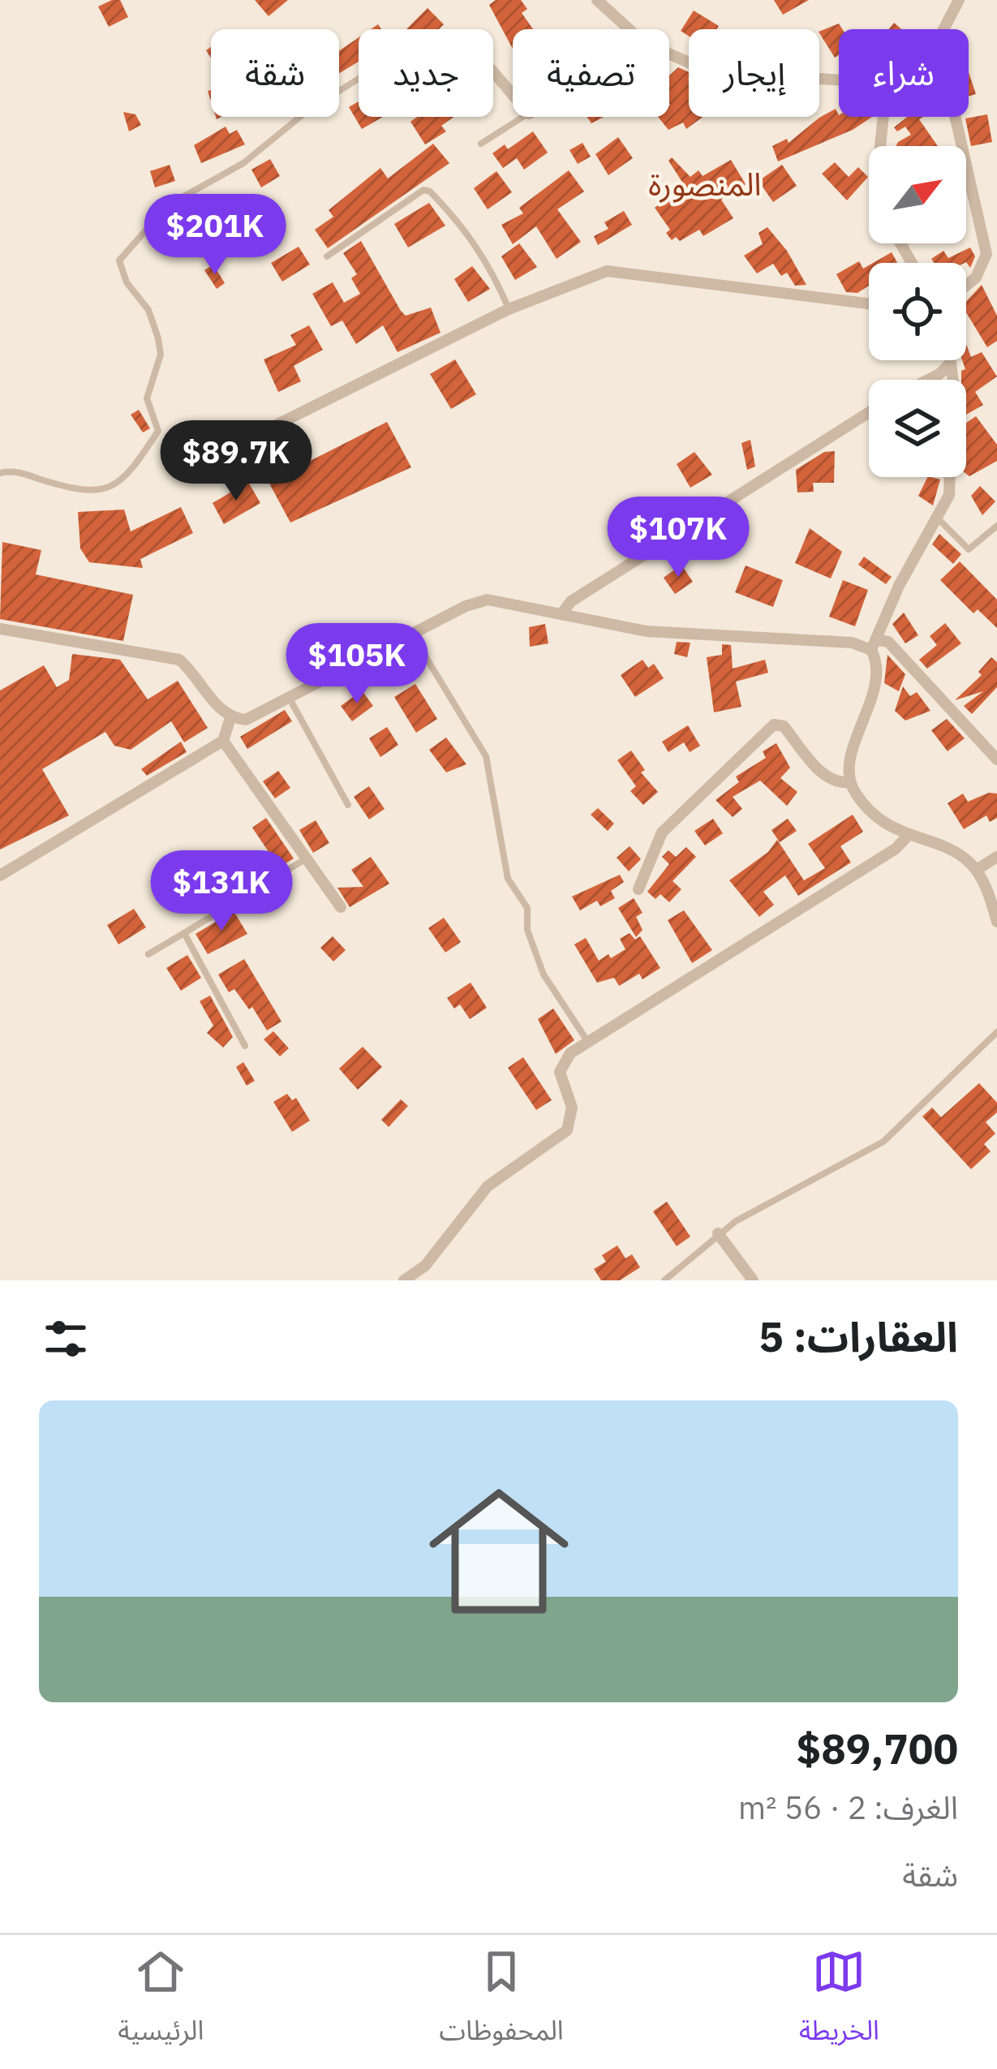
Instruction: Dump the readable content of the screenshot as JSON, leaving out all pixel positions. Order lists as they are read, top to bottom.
{
  "districts": ["المنصورة"],
  "north": "top right",
  "page": {
    "chip": [
      "شراء",
      "إيجار",
      "تصفية",
      "جديد",
      "شقة"
    ],
    "price": [
      "$201K",
      "$89.7K",
      "$107K",
      "$105K",
      "$131K"
    ],
    "heading": "العقارات: 5",
    "list": [
      {
        "name": "$89,700",
        "note": "الغرف: 2 · 56 m² · شقة"
      }
    ],
    "tabs": ["الخريطة", "المحفوظات", "الرئيسية"]
  }
}
